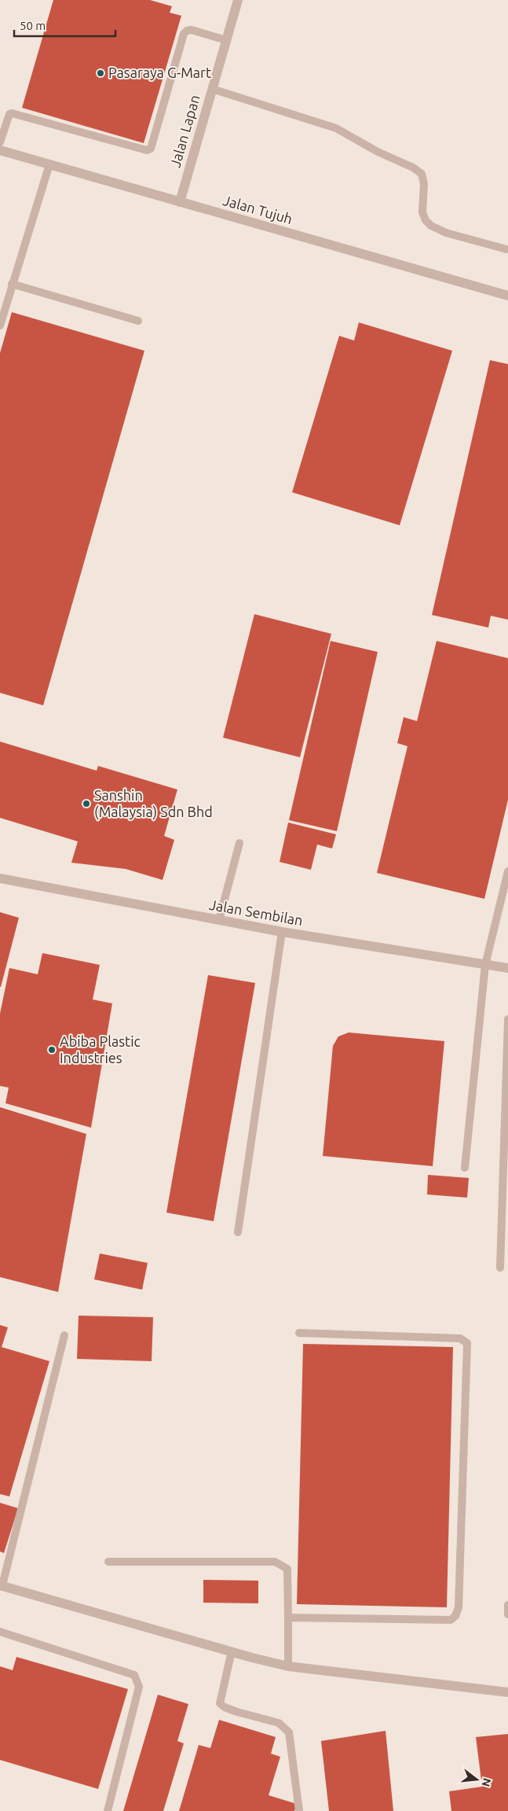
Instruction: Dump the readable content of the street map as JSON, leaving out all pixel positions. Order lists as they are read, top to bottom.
{
  "streets": {
    "street": ["Jalan Lapan", "Jalan Tujuh", "Jalan Sembilan"]
  },
  "crossings": [
    ["Jalan Lapan", "Jalan Tujuh"]
  ],
  "places": ["Pasaraya G-Mart", "Sanshin (Malaysia) Sdn Bhd", "Abiba Plastic Industries"],
  "scale_bar": "50 m",
  "north": "right"
}
